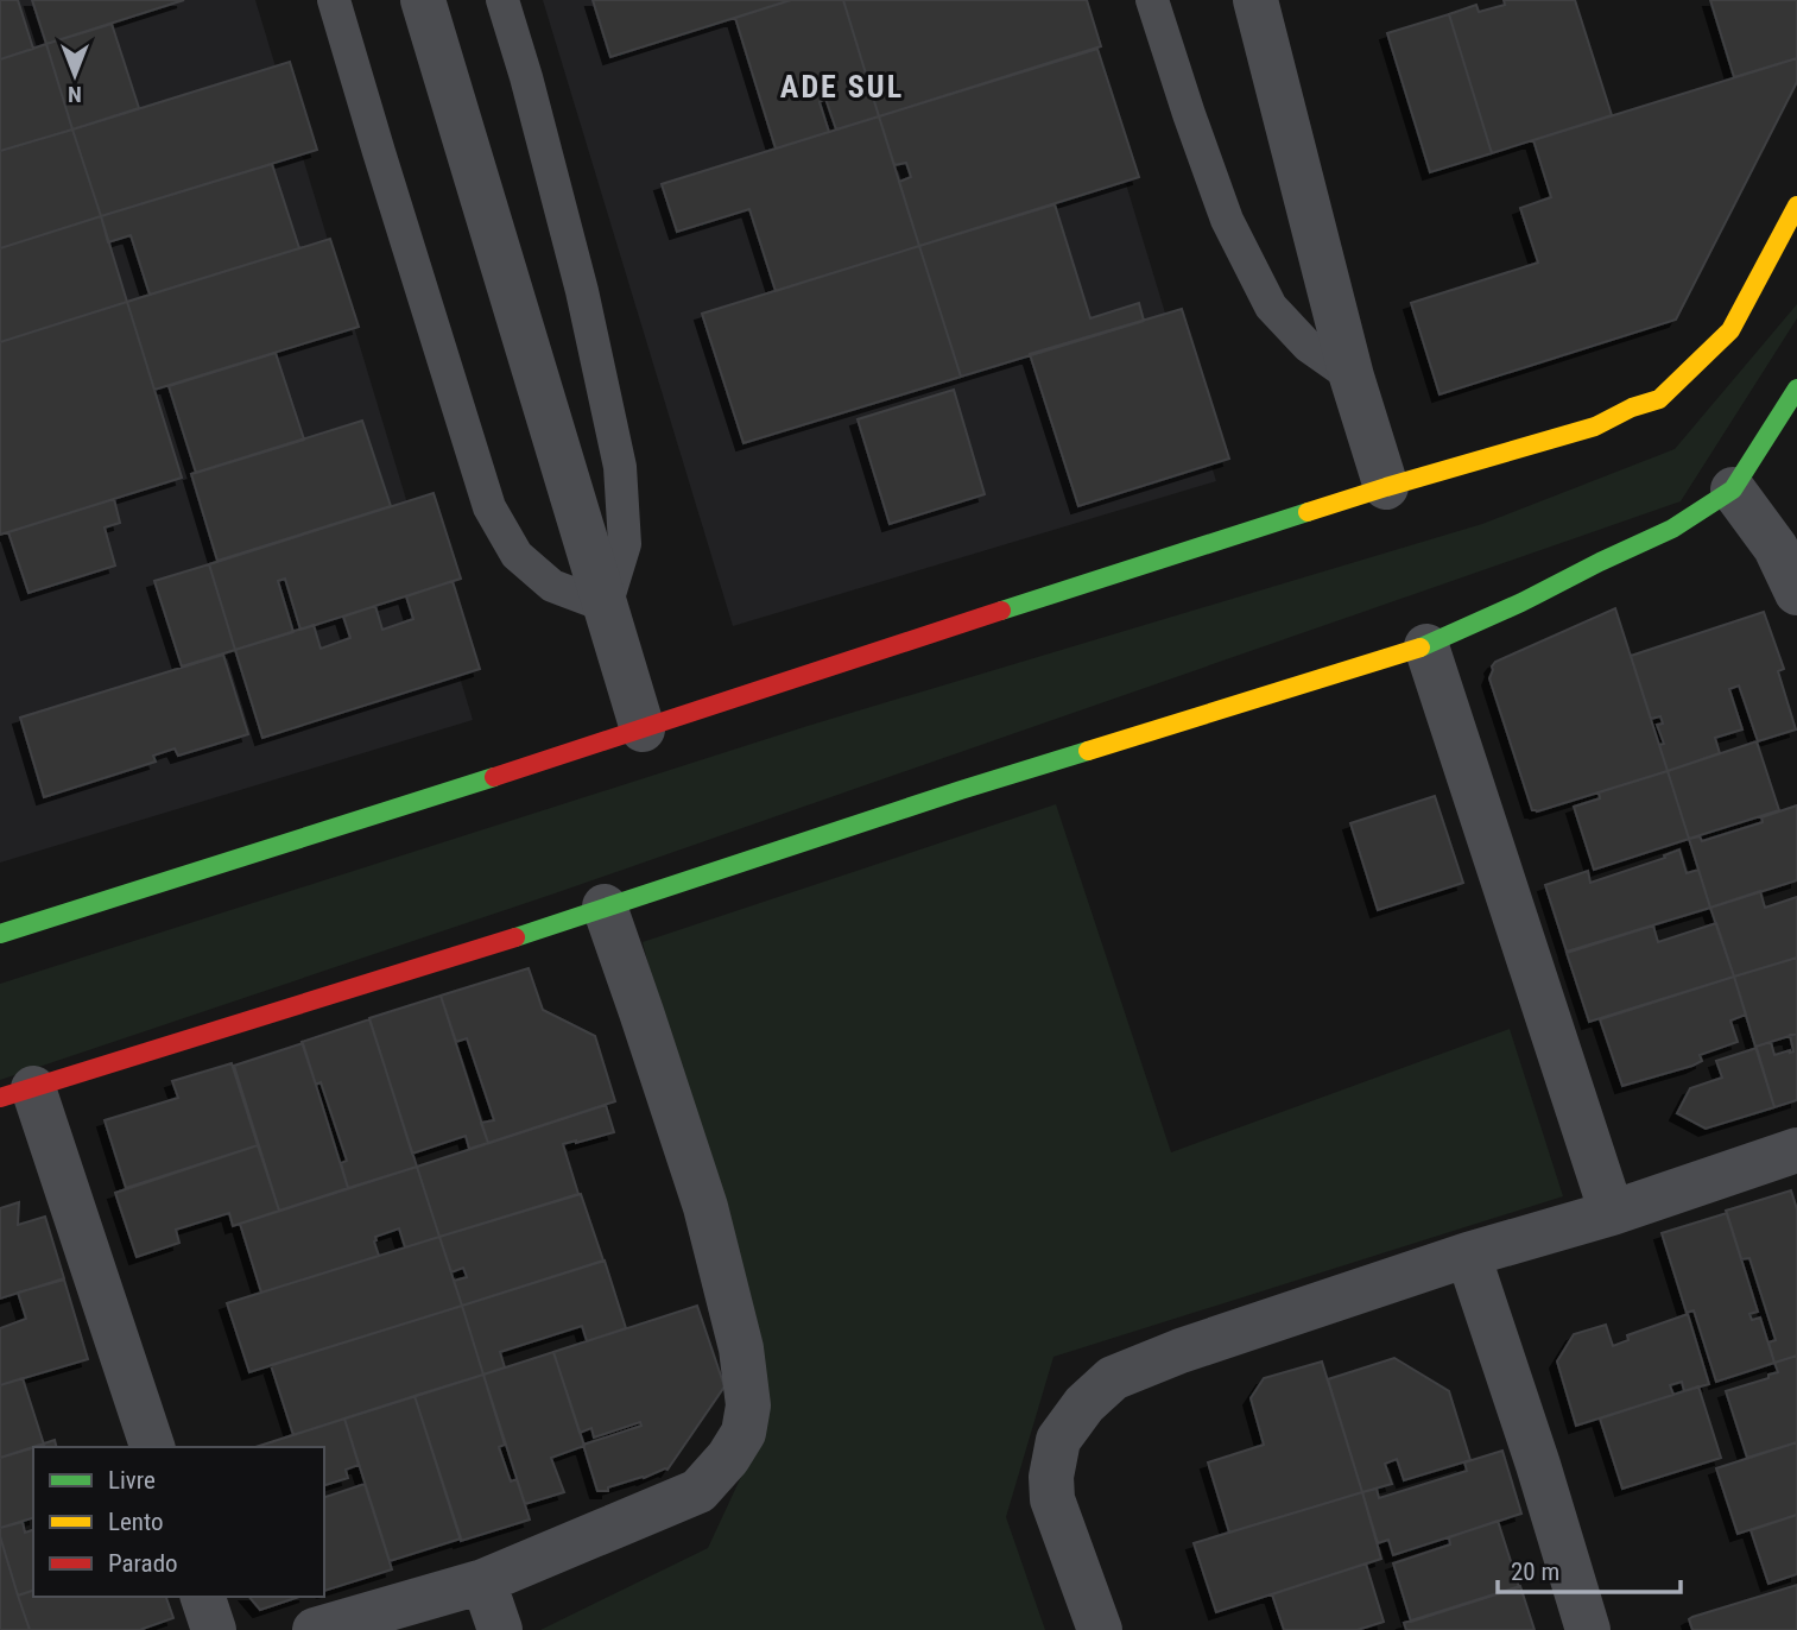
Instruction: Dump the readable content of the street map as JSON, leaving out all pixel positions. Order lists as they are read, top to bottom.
{
  "districts": ["ADE SUL"],
  "legend": ["Livre", "Lento", "Parado"],
  "scale_bar": "20 m",
  "north": "bottom"
}
